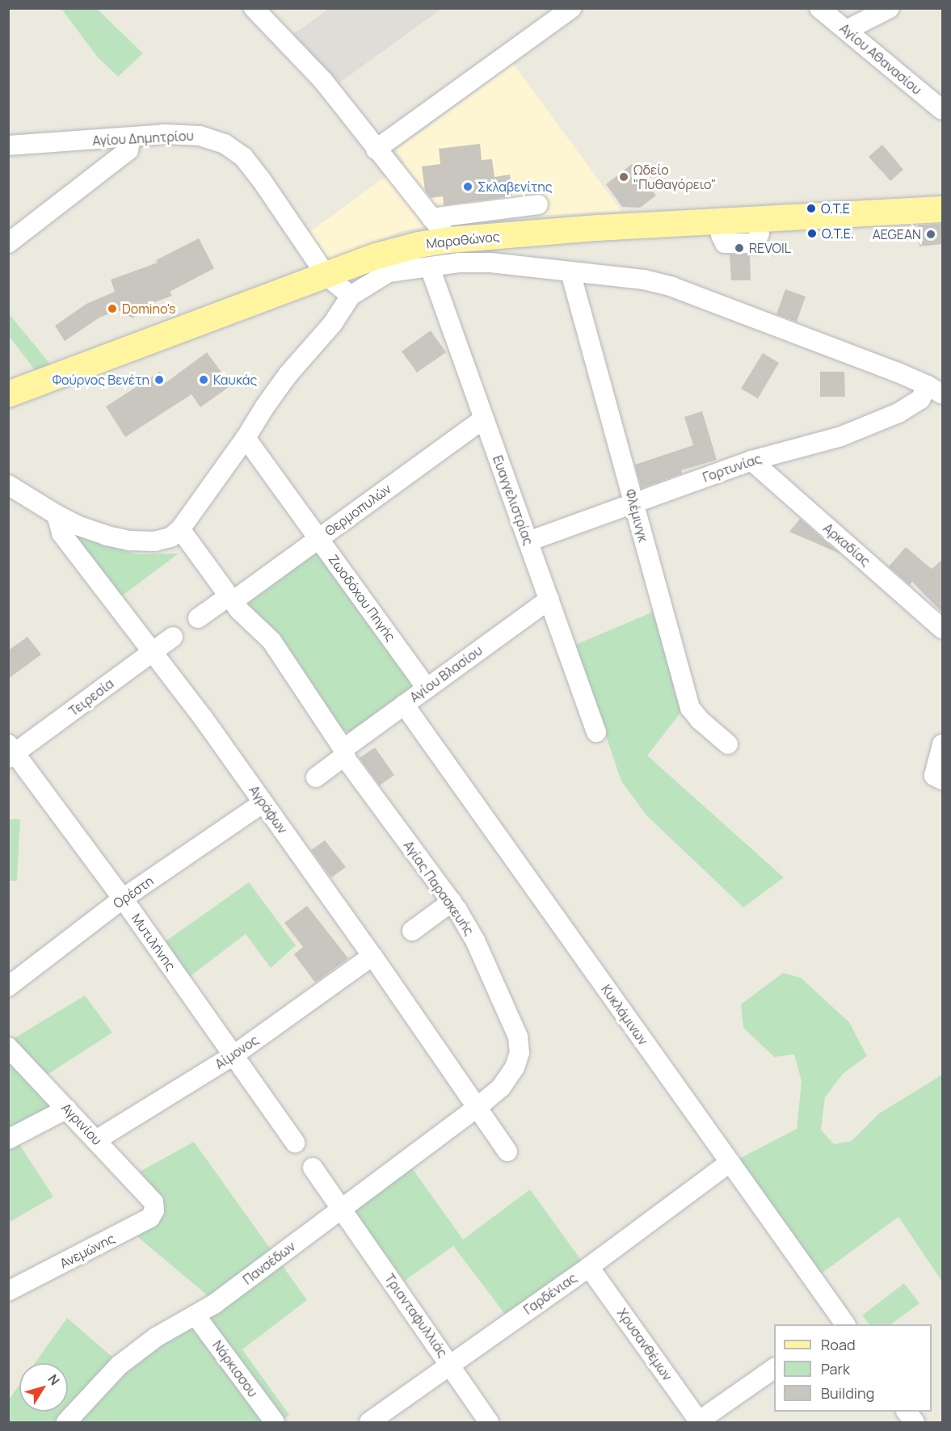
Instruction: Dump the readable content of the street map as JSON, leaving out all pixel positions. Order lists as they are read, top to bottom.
{
  "streets": {
    "main road": ["Μαραθώνος"],
    "street": [
      "Αγίου Αθανασίου",
      "Αγίου Δημητρίου",
      "Γορτυνίας",
      "Ευαγγελιστρίας",
      "Θερμοπυλών",
      "Φλέμινγκ",
      "Αρκαδίας",
      "Ζωοδόχου Πηγής",
      "Αγίου Βλασίου",
      "Τειρεσία",
      "Αγράφων",
      "Αγίας Παρασκευής",
      "Ορέστη",
      "Μυτιλήνης",
      "Κυκλάμινων",
      "Αίμονος",
      "Αγρινίου",
      "Ανεμώνης",
      "Πανσέδων",
      "Γαρδένιας",
      "Τριανταφυλλιάς",
      "Χρυσανθέμων",
      "Νάρκισσου"
    ]
  },
  "crossings": [
    ["Αγίου Δημητρίου", "Μαραθώνος"],
    ["Γορτυνίας", "Ευαγγελιστρίας"],
    ["Γορτυνίας", "Φλέμινγκ"],
    ["Γορτυνίας", "Αρκαδίας"],
    ["Ευαγγελιστρίας", "Θερμοπυλών"],
    ["Ευαγγελιστρίας", "Αγίου Βλασίου"],
    ["Θερμοπυλών", "Ζωοδόχου Πηγής"],
    ["Θερμοπυλών", "Αγίας Παρασκευής"],
    ["Ζωοδόχου Πηγής", "Αγίου Βλασίου"],
    ["Αγίου Βλασίου", "Αγίας Παρασκευής"],
    ["Αγίου Βλασίου", "Κυκλάμινων"],
    ["Τειρεσία", "Αγράφων"],
    ["Τειρεσία", "Μυτιλήνης"],
    ["Αγράφων", "Αγίας Παρασκευής"],
    ["Αγράφων", "Ορέστη"],
    ["Αγράφων", "Αίμονος"],
    ["Αγράφων", "Πανσέδων"],
    ["Αγίας Παρασκευής", "Πανσέδων"],
    ["Ορέστη", "Μυτιλήνης"],
    ["Μυτιλήνης", "Αίμονος"],
    ["Κυκλάμινων", "Γαρδένιας"],
    ["Αίμονος", "Αγρινίου"],
    ["Αγρινίου", "Ανεμώνης"],
    ["Πανσέδων", "Τριανταφυλλιάς"],
    ["Πανσέδων", "Νάρκισσου"],
    ["Γαρδένιας", "Τριανταφυλλιάς"],
    ["Γαρδένιας", "Χρυσανθέμων"]
  ],
  "places": [
    "Ωδείο \"Πυθαγόρειο\"",
    "Σκλαβενίτης",
    "Ο.Τ.Ε",
    "Ο.Τ.Ε.",
    "AEGEAN",
    "REVOIL",
    "Domino's",
    "Φούρνος Βενέτη",
    "Καυκάς"
  ],
  "legend": ["Road", "Park", "Building"],
  "north": "top right"
}
